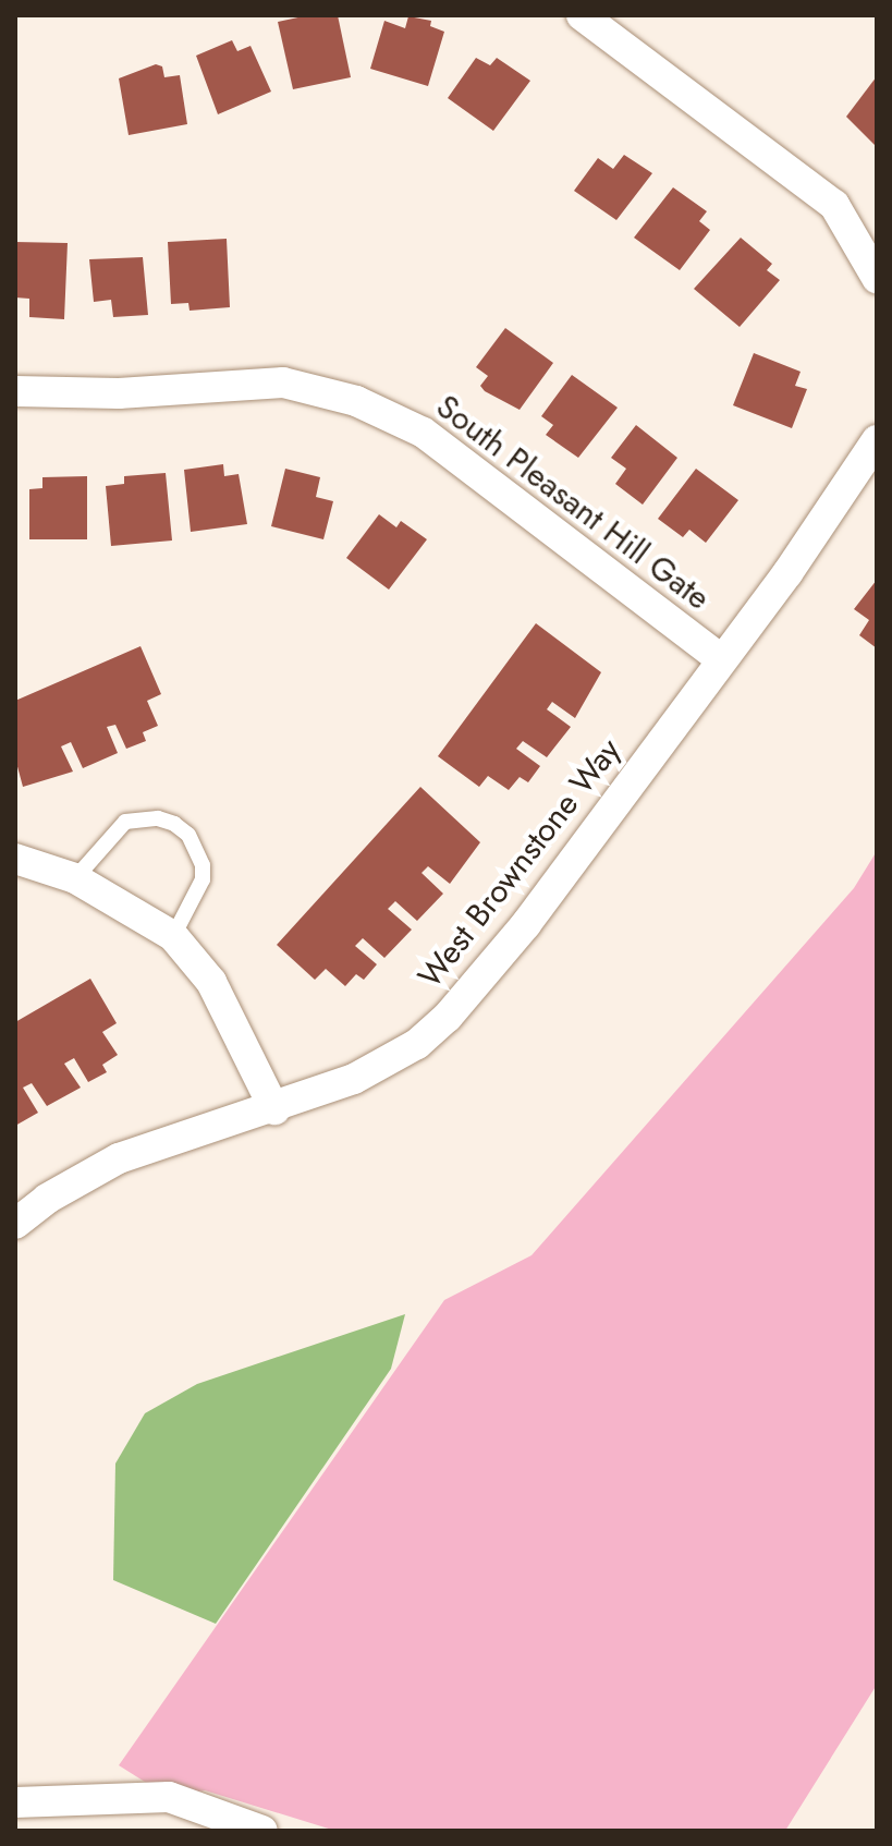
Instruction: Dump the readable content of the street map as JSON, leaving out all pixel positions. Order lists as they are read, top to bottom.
{
  "streets": {
    "street": ["South Pleasant Hill Gate", "West Brownstone Way"]
  },
  "crossings": [
    ["South Pleasant Hill Gate", "West Brownstone Way"]
  ]
}
